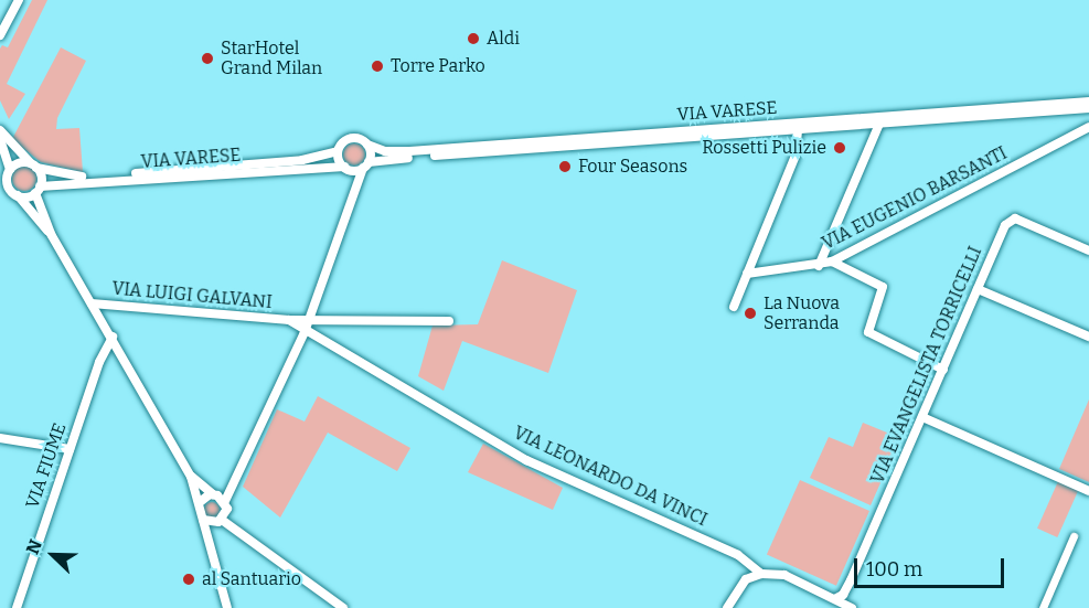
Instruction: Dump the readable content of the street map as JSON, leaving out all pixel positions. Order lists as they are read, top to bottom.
{
  "streets": {
    "street": [
      "VIA VARESE",
      "VIA EUGENIO BARSANTI",
      "VIA LUIGI GALVANI",
      "VIA EVANGELISTA TORRICELLI",
      "VIA FIUME",
      "VIA LEONARDO DA VINCI"
    ]
  },
  "crossings": [
    ["VIA LUIGI GALVANI", "VIA LEONARDO DA VINCI"]
  ],
  "places": [
    "Aldi",
    "StarHotel Grand Milan",
    "Torre Parko",
    "Rossetti Pulizie",
    "Four Seasons",
    "La Nuova Serranda",
    "al Santuario"
  ],
  "scale_bar": "100 m",
  "north": "top left"
}
